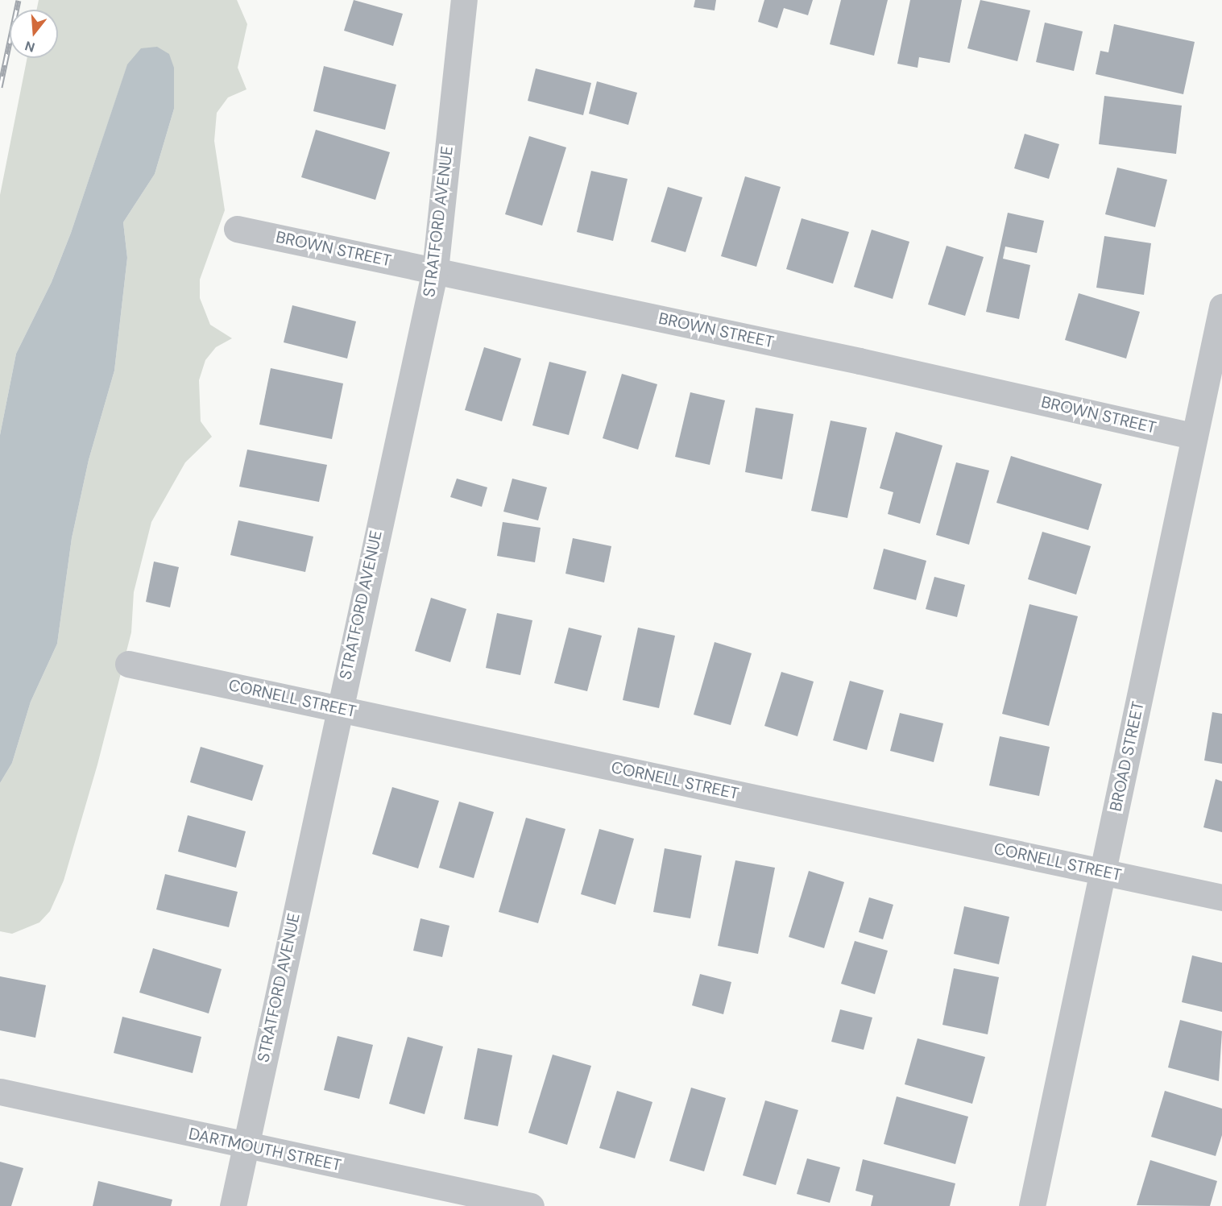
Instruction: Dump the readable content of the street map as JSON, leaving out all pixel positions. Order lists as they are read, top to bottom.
{
  "streets": {
    "street": [
      "STRATFORD AVENUE",
      "BROWN STREET",
      "CORNELL STREET",
      "BROAD STREET",
      "DARTMOUTH STREET"
    ]
  },
  "crossings": [
    ["STRATFORD AVENUE", "BROWN STREET"],
    ["STRATFORD AVENUE", "CORNELL STREET"],
    ["STRATFORD AVENUE", "DARTMOUTH STREET"],
    ["BROWN STREET", "BROAD STREET"],
    ["CORNELL STREET", "BROAD STREET"]
  ],
  "north": "bottom"
}
